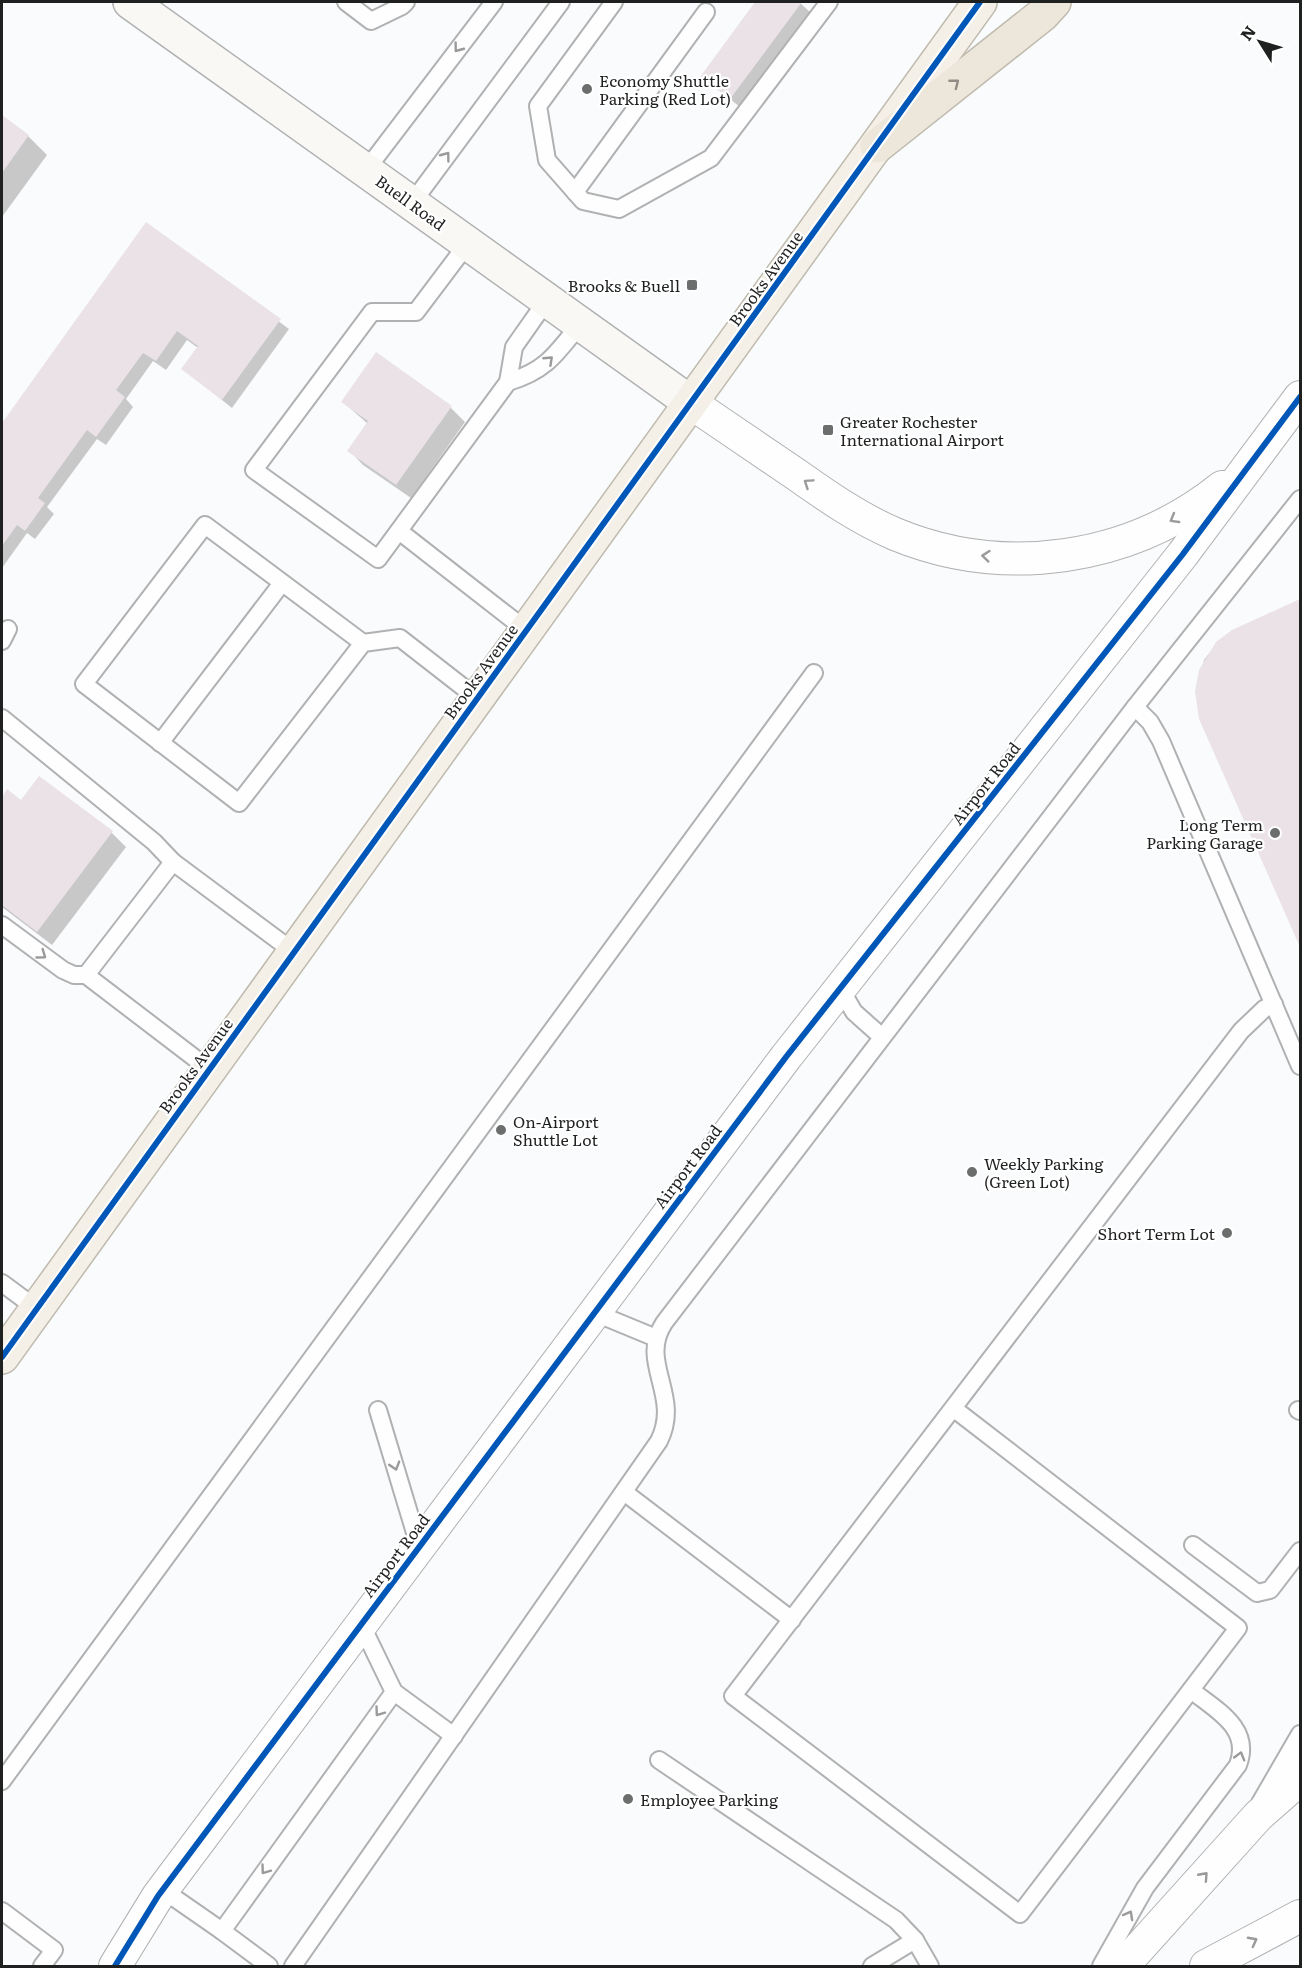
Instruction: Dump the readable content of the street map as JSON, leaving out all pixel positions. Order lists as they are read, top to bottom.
{
  "streets": {
    "main road": ["Brooks Avenue"],
    "street": ["Buell Road", "Airport Road"]
  },
  "crossings": [
    ["Buell Road", "Brooks Avenue"],
    ["Buell Road", "Airport Road"],
    ["Brooks Avenue", "Airport Road"]
  ],
  "places": {
    "other": [
      "Economy Shuttle Parking (Red Lot)",
      "Long Term Parking Garage",
      "On-Airport Shuttle Lot",
      "Weekly Parking (Green Lot)",
      "Short Term Lot",
      "Employee Parking"
    ],
    "transit": ["Brooks & Buell", "Greater Rochester International Airport"]
  },
  "north": "top left"
}
